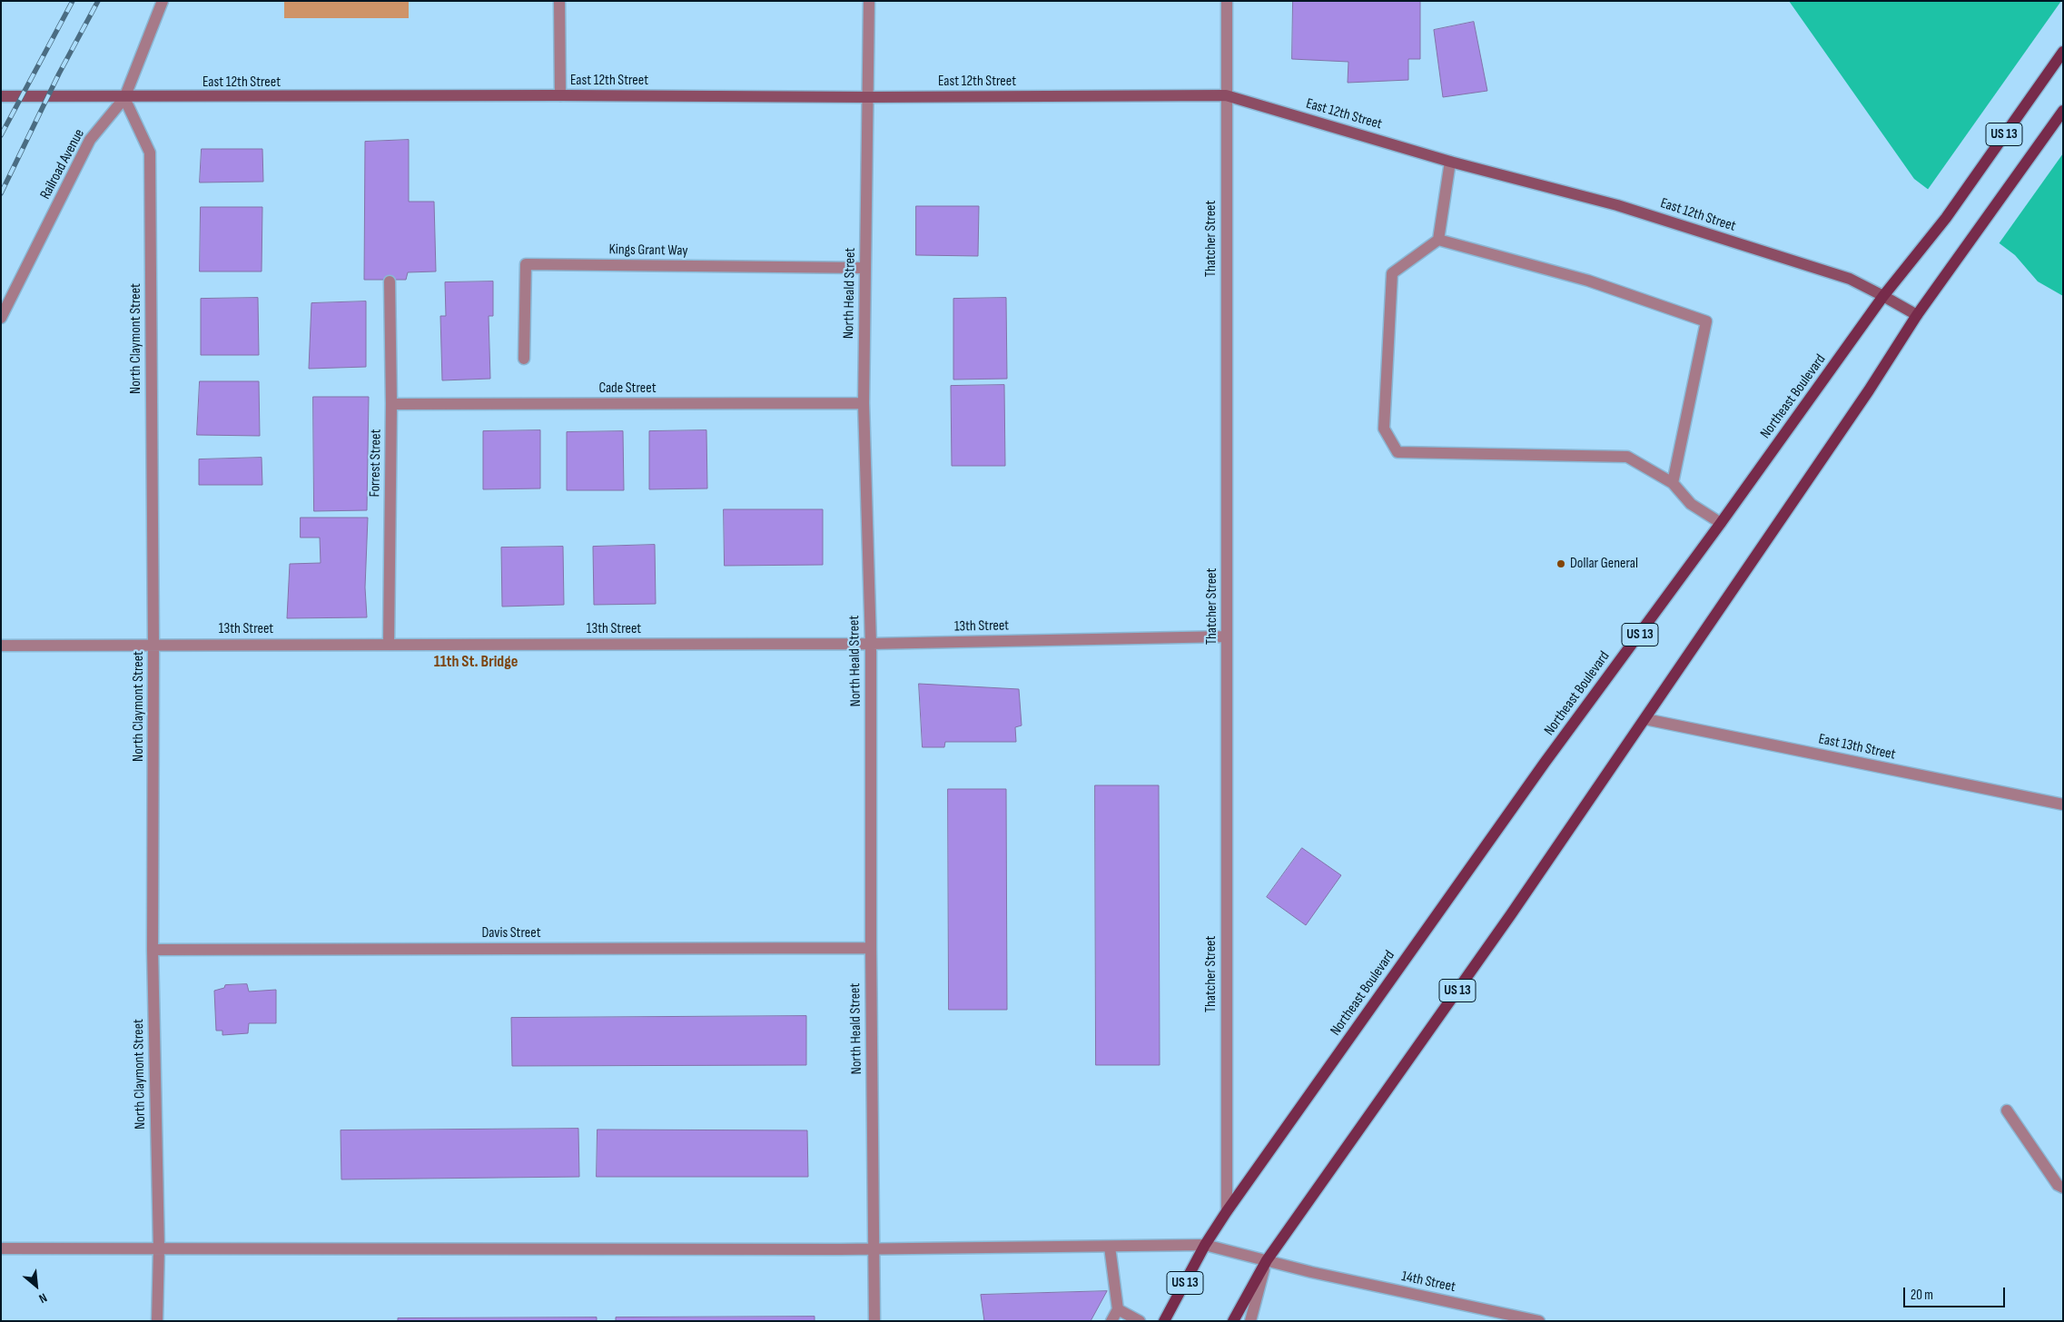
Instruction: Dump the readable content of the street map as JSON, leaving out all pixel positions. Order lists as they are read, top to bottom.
{
  "streets": {
    "main road": ["East 12th Street", "US 13", "Northeast Boulevard"],
    "street": [
      "Railroad Avenue",
      "Thatcher Street",
      "Kings Grant Way",
      "North Heald Street",
      "North Claymont Street",
      "Cade Street",
      "Forrest Street",
      "13th Street",
      "East 13th Street",
      "Davis Street",
      "14th Street"
    ]
  },
  "crossings": [
    ["East 12th Street", "US 13"],
    ["East 12th Street", "Railroad Avenue"],
    ["East 12th Street", "Thatcher Street"],
    ["East 12th Street", "North Heald Street"],
    ["East 12th Street", "North Claymont Street"],
    ["East 12th Street", "Northeast Boulevard"],
    ["US 13", "East 13th Street"],
    ["US 13", "14th Street"],
    ["Railroad Avenue", "North Claymont Street"],
    ["Thatcher Street", "Northeast Boulevard"],
    ["Thatcher Street", "13th Street"],
    ["Kings Grant Way", "North Heald Street"],
    ["North Heald Street", "Cade Street"],
    ["North Heald Street", "13th Street"],
    ["North Heald Street", "Davis Street"],
    ["North Heald Street", "14th Street"],
    ["North Claymont Street", "13th Street"],
    ["North Claymont Street", "Davis Street"],
    ["North Claymont Street", "14th Street"],
    ["Cade Street", "Forrest Street"],
    ["Northeast Boulevard", "14th Street"],
    ["Forrest Street", "13th Street"]
  ],
  "districts": ["11th St. Bridge"],
  "places": ["Dollar General"],
  "scale_bar": "20 m",
  "north": "bottom right"
}
